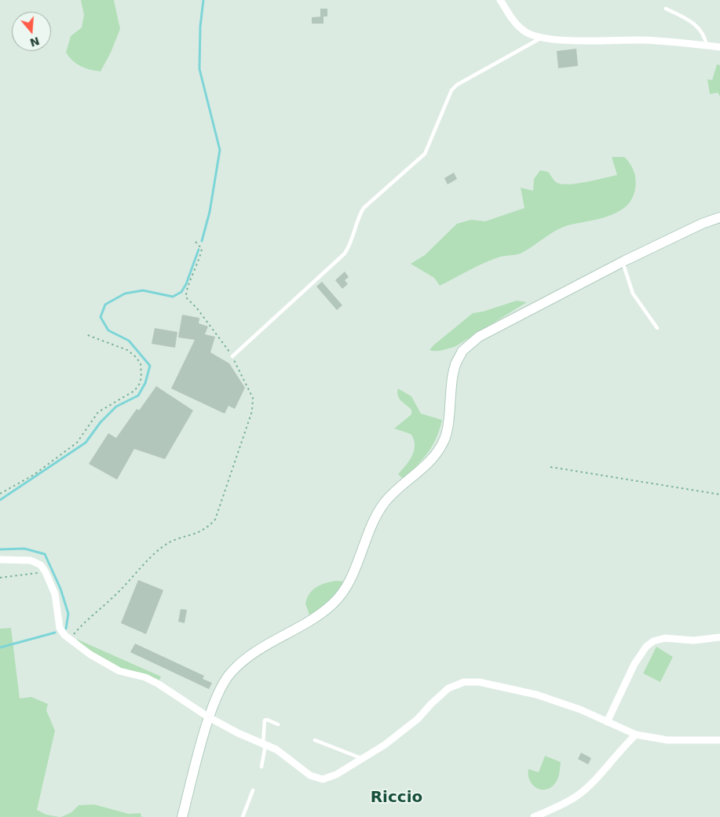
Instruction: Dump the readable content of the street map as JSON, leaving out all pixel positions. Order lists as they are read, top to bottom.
{
  "districts": ["Riccio"],
  "north": "bottom"
}
